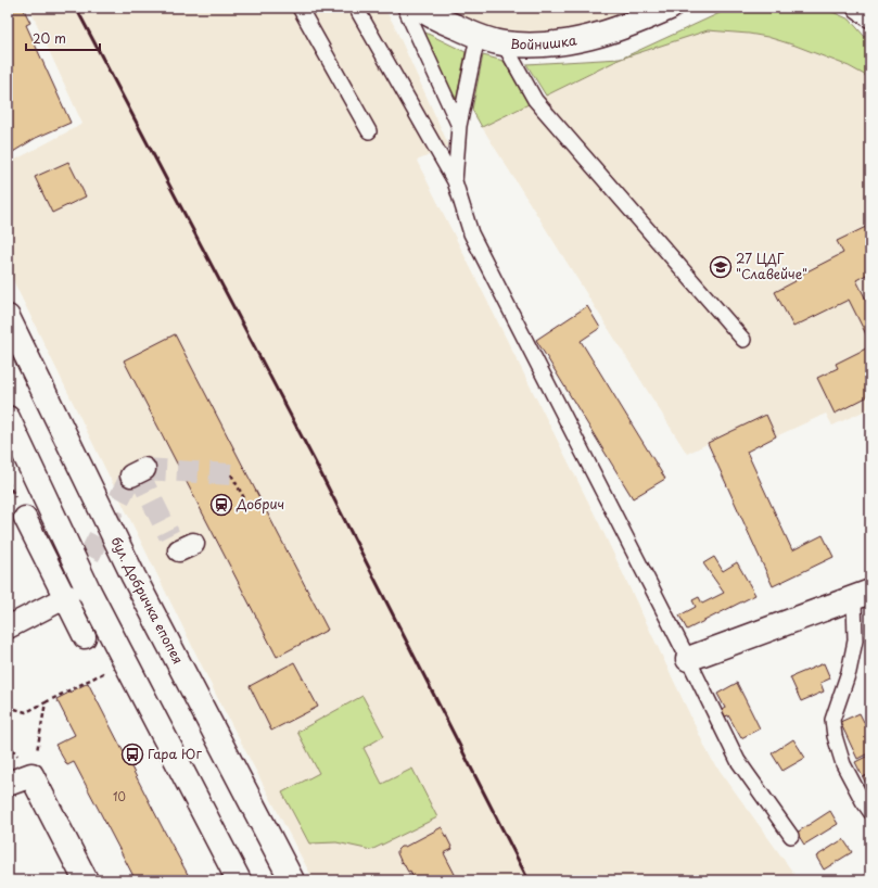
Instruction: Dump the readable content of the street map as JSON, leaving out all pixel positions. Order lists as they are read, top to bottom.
{
  "streets": {
    "main road": ["Войнишка", "бул. Добричка епопея"]
  },
  "places": {
    "school or university": ["27 ЦДГ \"Славейче\""],
    "station": ["Добрич"],
    "bus stop": ["Гара Юг"]
  },
  "house_numbers": ["10"],
  "scale_bar": "20 m"
}
